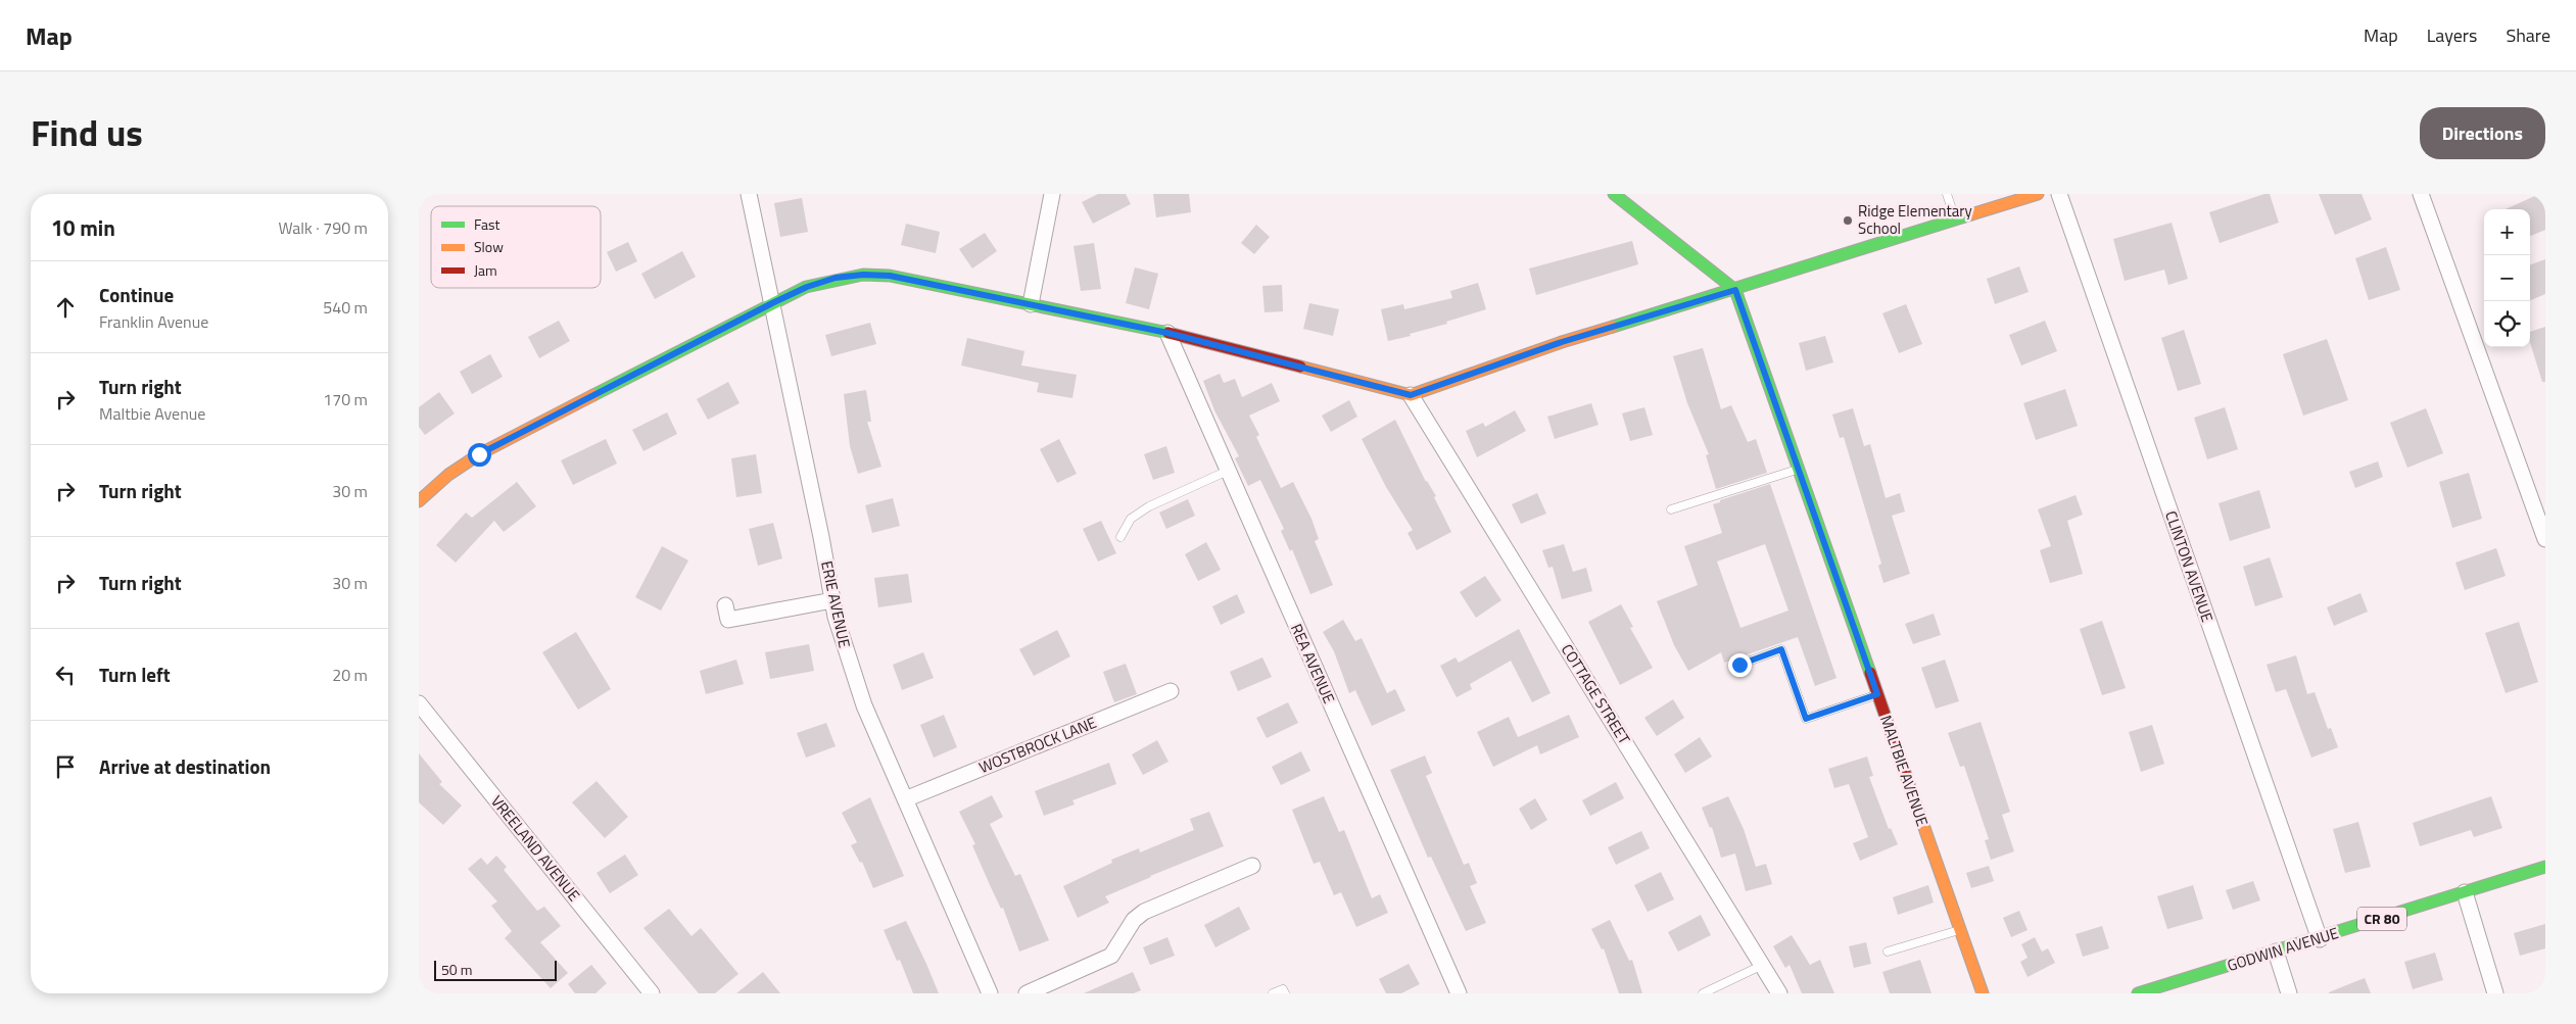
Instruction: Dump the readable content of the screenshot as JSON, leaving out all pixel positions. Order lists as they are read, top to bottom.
{
  "streets": {
    "street": [
      "CLINTON AVENUE",
      "ERIE AVENUE",
      "REA AVENUE",
      "COTTAGE STREET",
      "WOSTBROCK LANE",
      "MALTBIE AVENUE",
      "VREELAND AVENUE",
      "CR 80",
      "GODWIN AVENUE"
    ]
  },
  "crossings": [
    ["CLINTON AVENUE", "GODWIN AVENUE"],
    ["ERIE AVENUE", "WOSTBROCK LANE"]
  ],
  "places": ["Ridge Elementary School"],
  "legend": ["Fast", "Slow", "Jam"],
  "scale_bar": "50 m",
  "page": {
    "header": "Map",
    "nav": ["Map", "Layers", "Share"],
    "title": "Find us",
    "buttons": "Directions",
    "heading": ["10 min", "Walk · 790 m"],
    "map_buttons": ["+", "−"],
    "list": [
      ["Continue", "Franklin Avenue", "540 m"],
      ["Turn right", "Maltbie Avenue", "170 m"],
      ["Turn right", "30 m"],
      ["Turn right", "30 m"],
      ["Turn left", "20 m"],
      "Arrive at destination"
    ],
    "scale": "50 m"
  }
}
